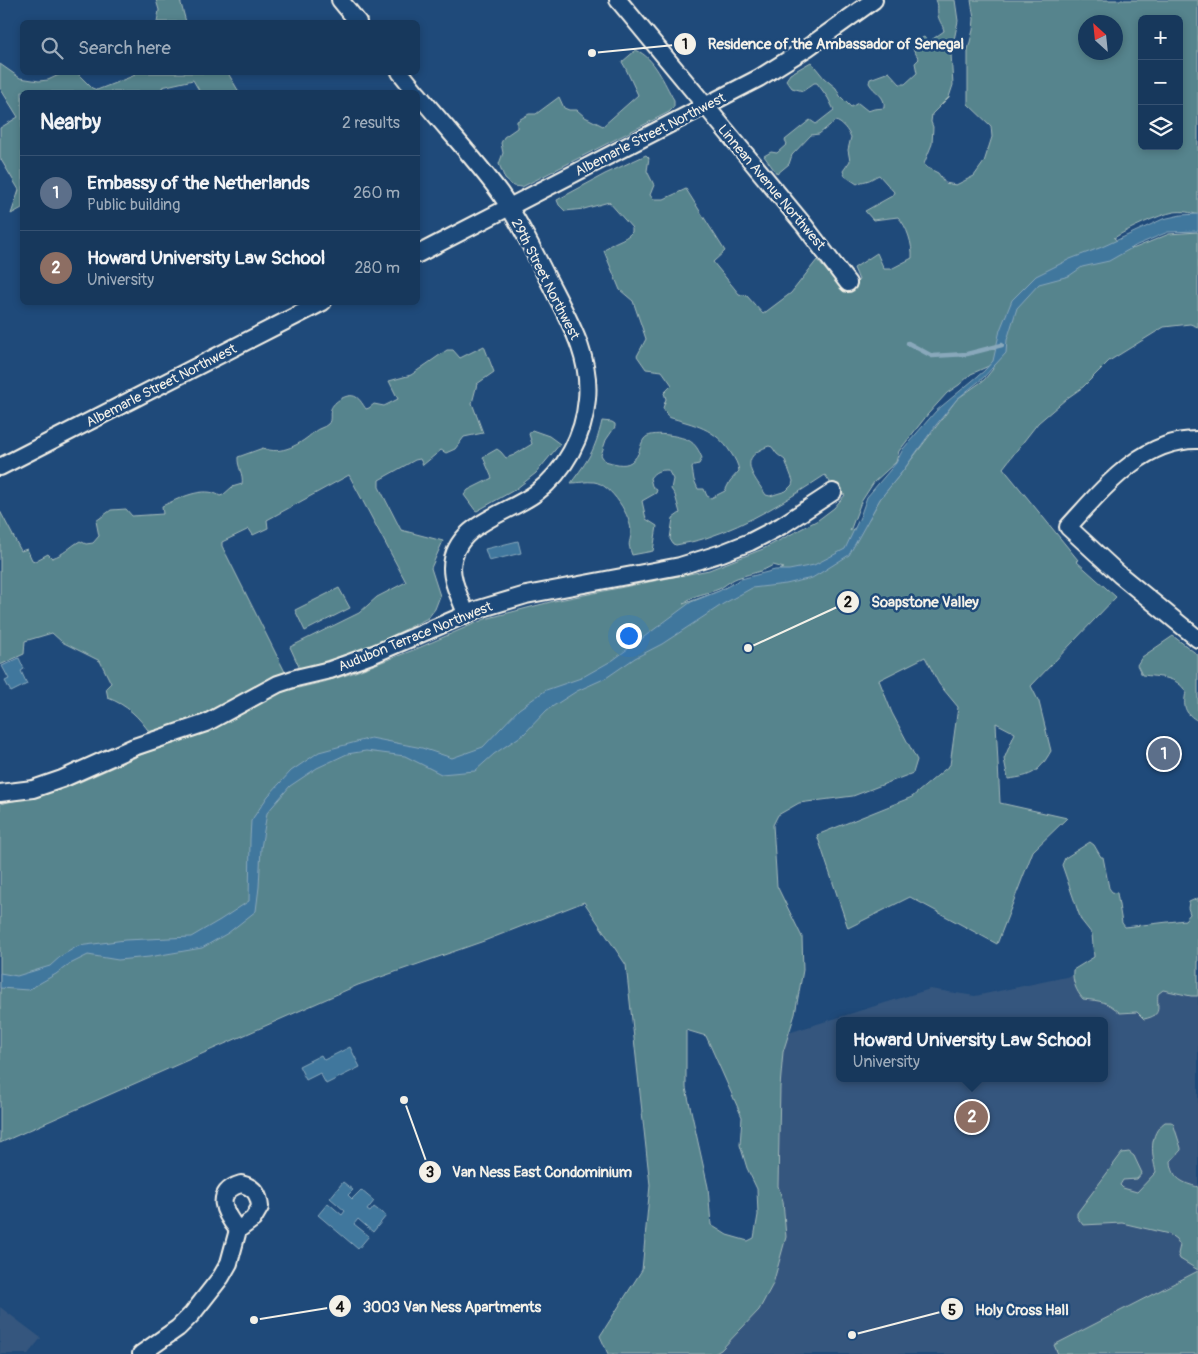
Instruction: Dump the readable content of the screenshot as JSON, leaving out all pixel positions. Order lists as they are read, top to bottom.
{
  "streets": {
    "street": [
      "Albemarle Street Northwest",
      "Linnean Avenue Northwest",
      "29th Street Northwest",
      "Audubon Terrace Northwest"
    ]
  },
  "crossings": [
    ["Albemarle Street Northwest", "Linnean Avenue Northwest"],
    ["Albemarle Street Northwest", "29th Street Northwest"],
    ["29th Street Northwest", "Audubon Terrace Northwest"]
  ],
  "places": [
    "Residence of the Ambassador of Senegal",
    "Soapstone Valley",
    "Van Ness East Condominium",
    "3003 Van Ness Apartments",
    "Holy Cross Hall"
  ],
  "north": "top left",
  "page": {
    "map_buttons": ["+", "−"],
    "search": "Search here",
    "heading": ["Nearby", "2 results"],
    "list": [
      {
        "mark": "1",
        "name": "Embassy of the Netherlands",
        "note": "Public building",
        "value": "260 m"
      },
      {
        "mark": "2",
        "name": "Howard University Law School",
        "note": "University",
        "value": "280 m"
      }
    ],
    "pins": ["1", "2"],
    "popup": ["Howard University Law School", "University"]
  }
}
